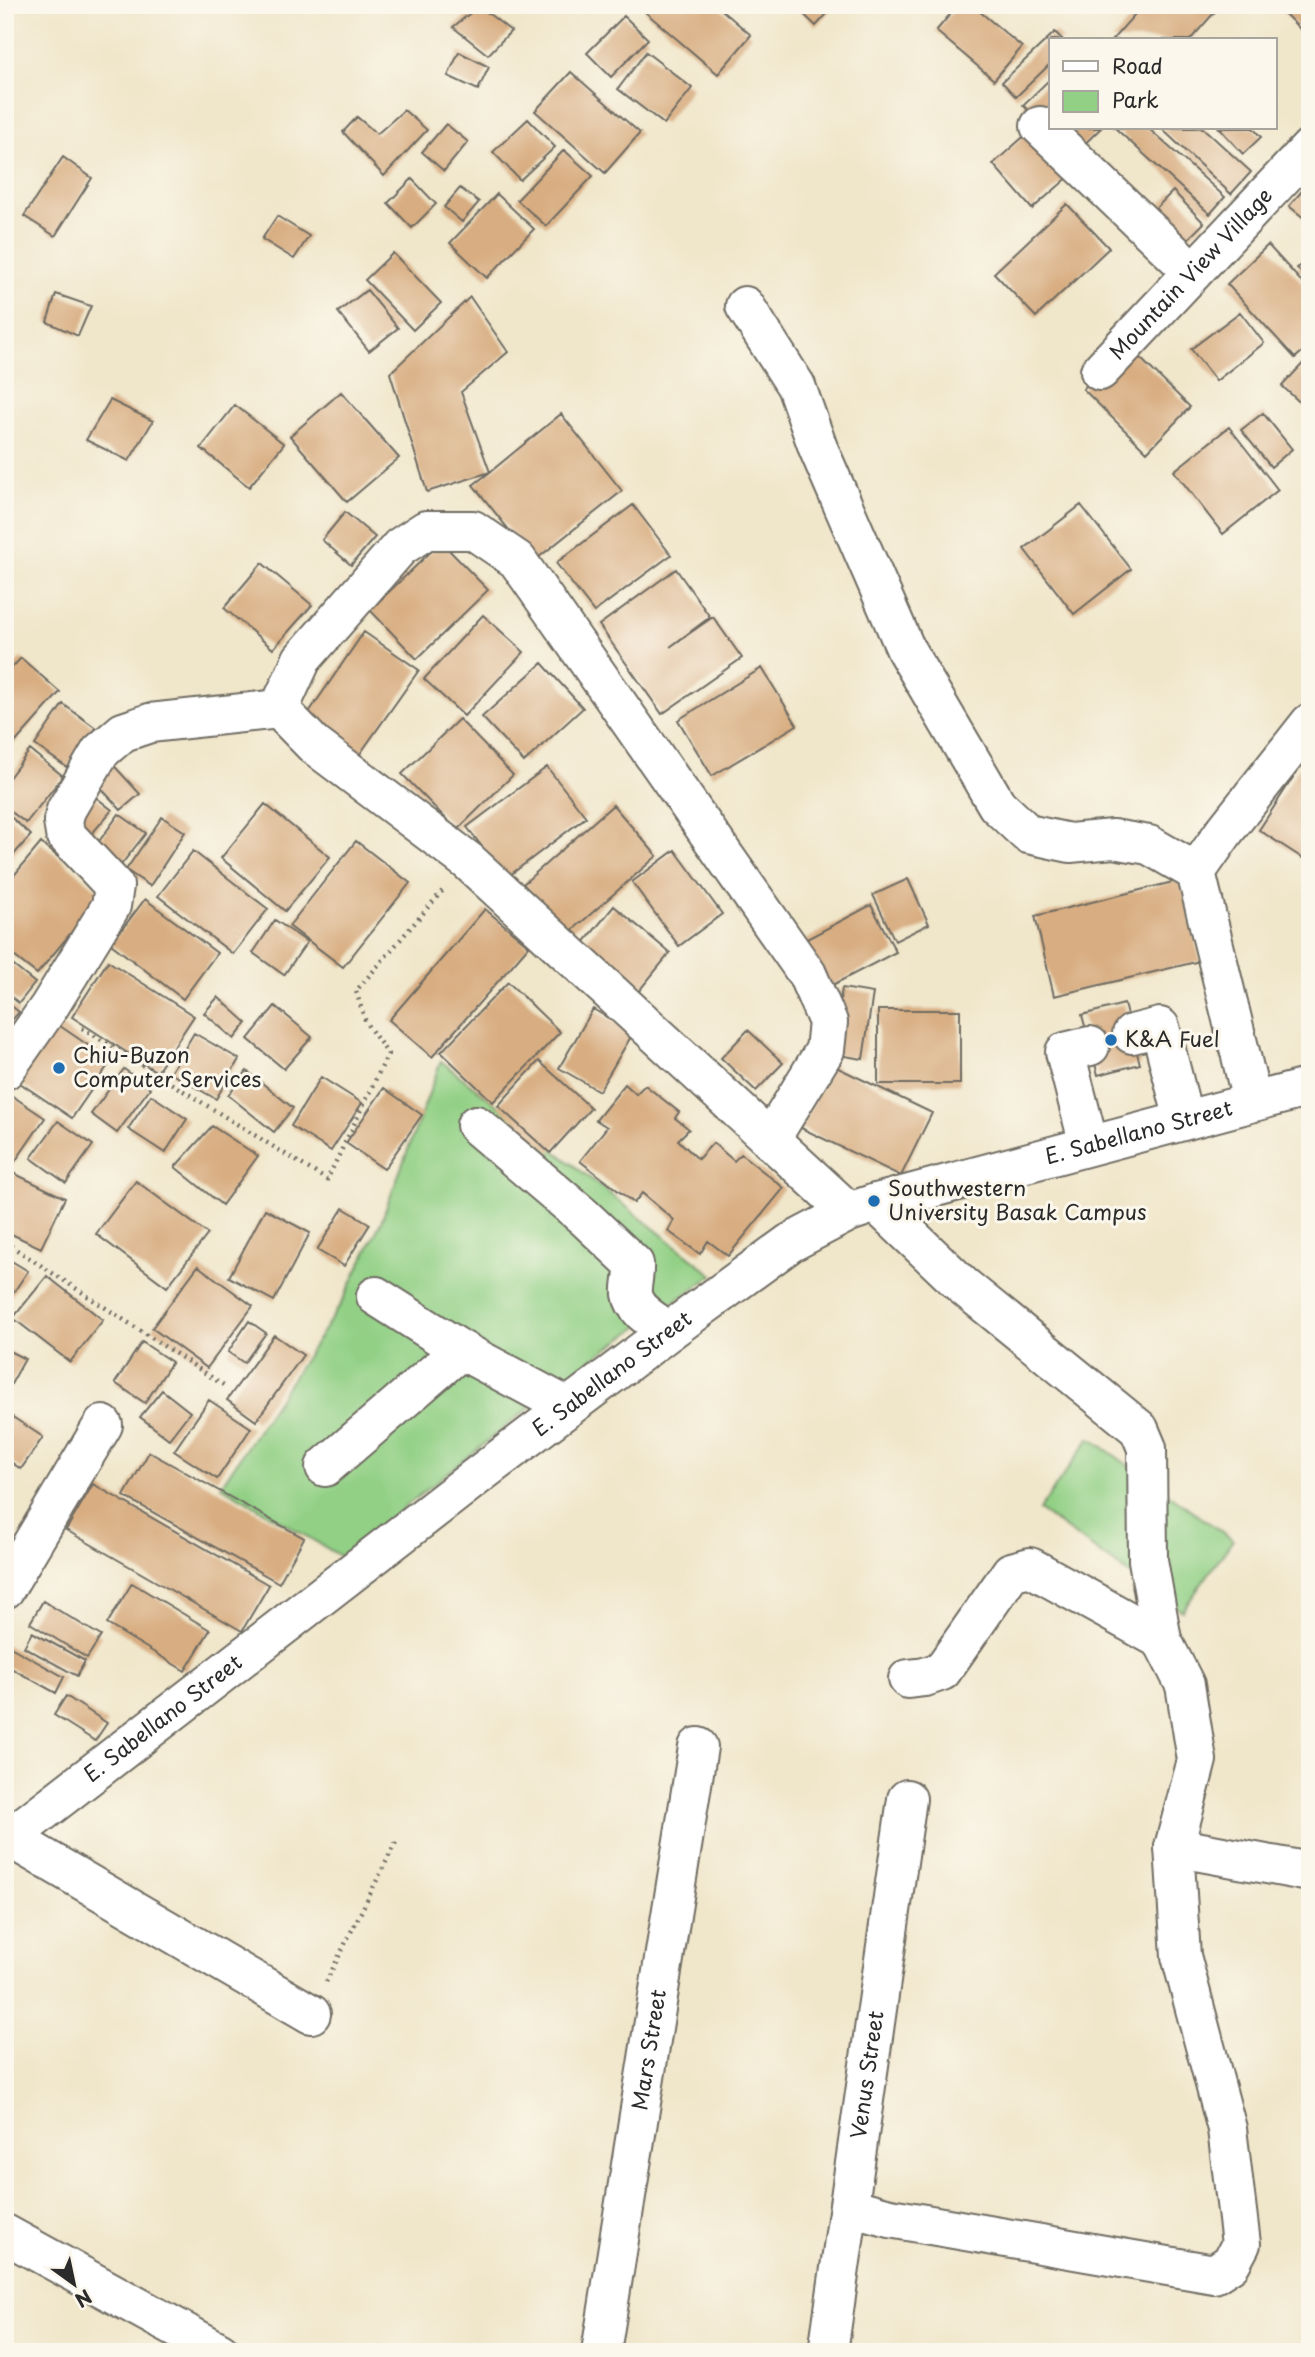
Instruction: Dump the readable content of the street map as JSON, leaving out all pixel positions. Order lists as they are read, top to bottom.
{
  "streets": {
    "street": [
      "Mountain View Village",
      "E. Sabellano Street",
      "Mars Street",
      "Venus Street"
    ]
  },
  "places": ["K&A Fuel", "Chiu-Buzon Computer Services", "Southwestern University Basak Campus"],
  "legend": ["Road", "Park"],
  "north": "bottom right"
}
